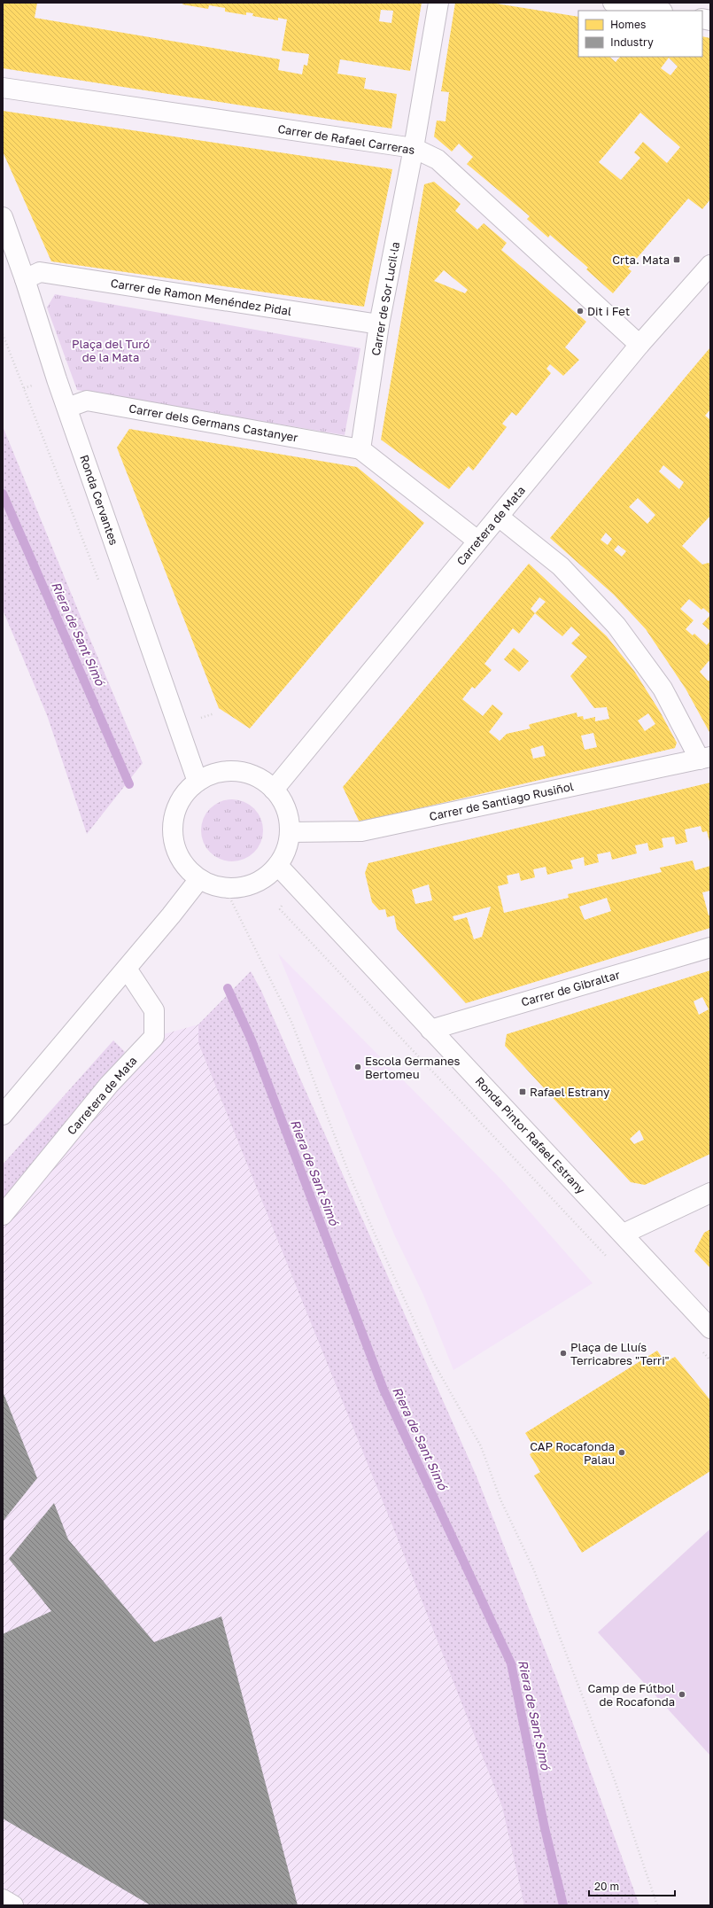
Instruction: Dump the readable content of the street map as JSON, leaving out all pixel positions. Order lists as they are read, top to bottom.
{
  "streets": {
    "street": [
      "Carrer de Rafael Carreras",
      "Carrer de Ramon Menéndez Pidal",
      "Carrer de Sor Lucil·la",
      "Carrer dels Germans Castanyer",
      "Ronda Cervantes",
      "Carretera de Mata",
      "Carrer de Santiago Rusiñol",
      "Carrer de Gibraltar",
      "Ronda Pintor Rafael Estrany"
    ]
  },
  "crossings": [
    ["Carrer de Rafael Carreras", "Carrer de Sor Lucil·la"],
    ["Carrer de Rafael Carreras", "Carretera de Mata"],
    ["Carrer de Ramon Menéndez Pidal", "Carrer de Sor Lucil·la"],
    ["Carrer de Ramon Menéndez Pidal", "Ronda Cervantes"],
    ["Carrer de Sor Lucil·la", "Carrer dels Germans Castanyer"],
    ["Carrer dels Germans Castanyer", "Ronda Cervantes"],
    ["Ronda Cervantes", "Carretera de Mata"],
    ["Ronda Cervantes", "Carrer de Santiago Rusiñol"],
    ["Ronda Cervantes", "Ronda Pintor Rafael Estrany"],
    ["Carretera de Mata", "Carrer de Santiago Rusiñol"],
    ["Carretera de Mata", "Ronda Pintor Rafael Estrany"],
    ["Carrer de Santiago Rusiñol", "Ronda Pintor Rafael Estrany"],
    ["Carrer de Gibraltar", "Ronda Pintor Rafael Estrany"]
  ],
  "water": ["Riera de Sant Simó"],
  "parks": ["Plaça del Turó de la Mata"],
  "places": {
    "transit": ["Crta. Mata", "Rafael Estrany"],
    "other": [
      "Dit i Fet",
      "Escola Germanes Bertomeu",
      "Plaça de Lluís Terricabres \"Terri\"",
      "CAP Rocafonda Palau",
      "Camp de Fútbol de Rocafonda"
    ]
  },
  "legend": ["Homes", "Industry"],
  "scale_bar": "20 m"
}
